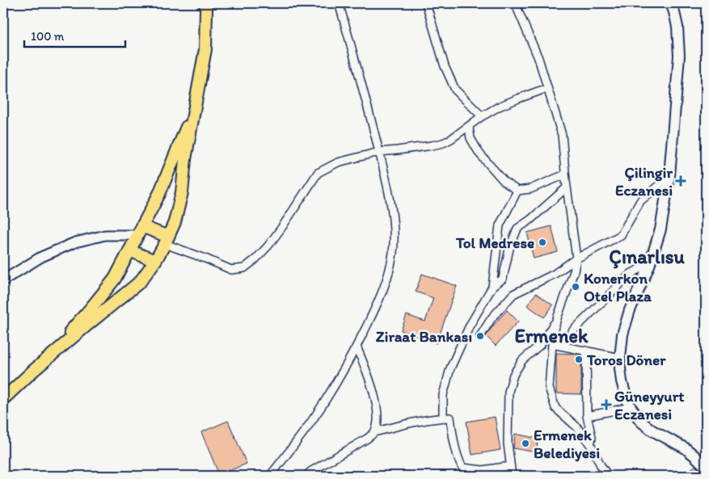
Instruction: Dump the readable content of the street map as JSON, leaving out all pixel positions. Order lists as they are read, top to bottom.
{
  "districts": ["Çınarlısu", "Ermenek"],
  "places": {
    "health": ["Çilingir Eczanesi", "Güneyyurt Eczanesi"],
    "other": [
      "Tol Medrese",
      "Konerkon Otel Plaza",
      "Ziraat Bankası",
      "Toros Döner",
      "Ermenek Belediyesi"
    ]
  },
  "scale_bar": "100 m"
}
